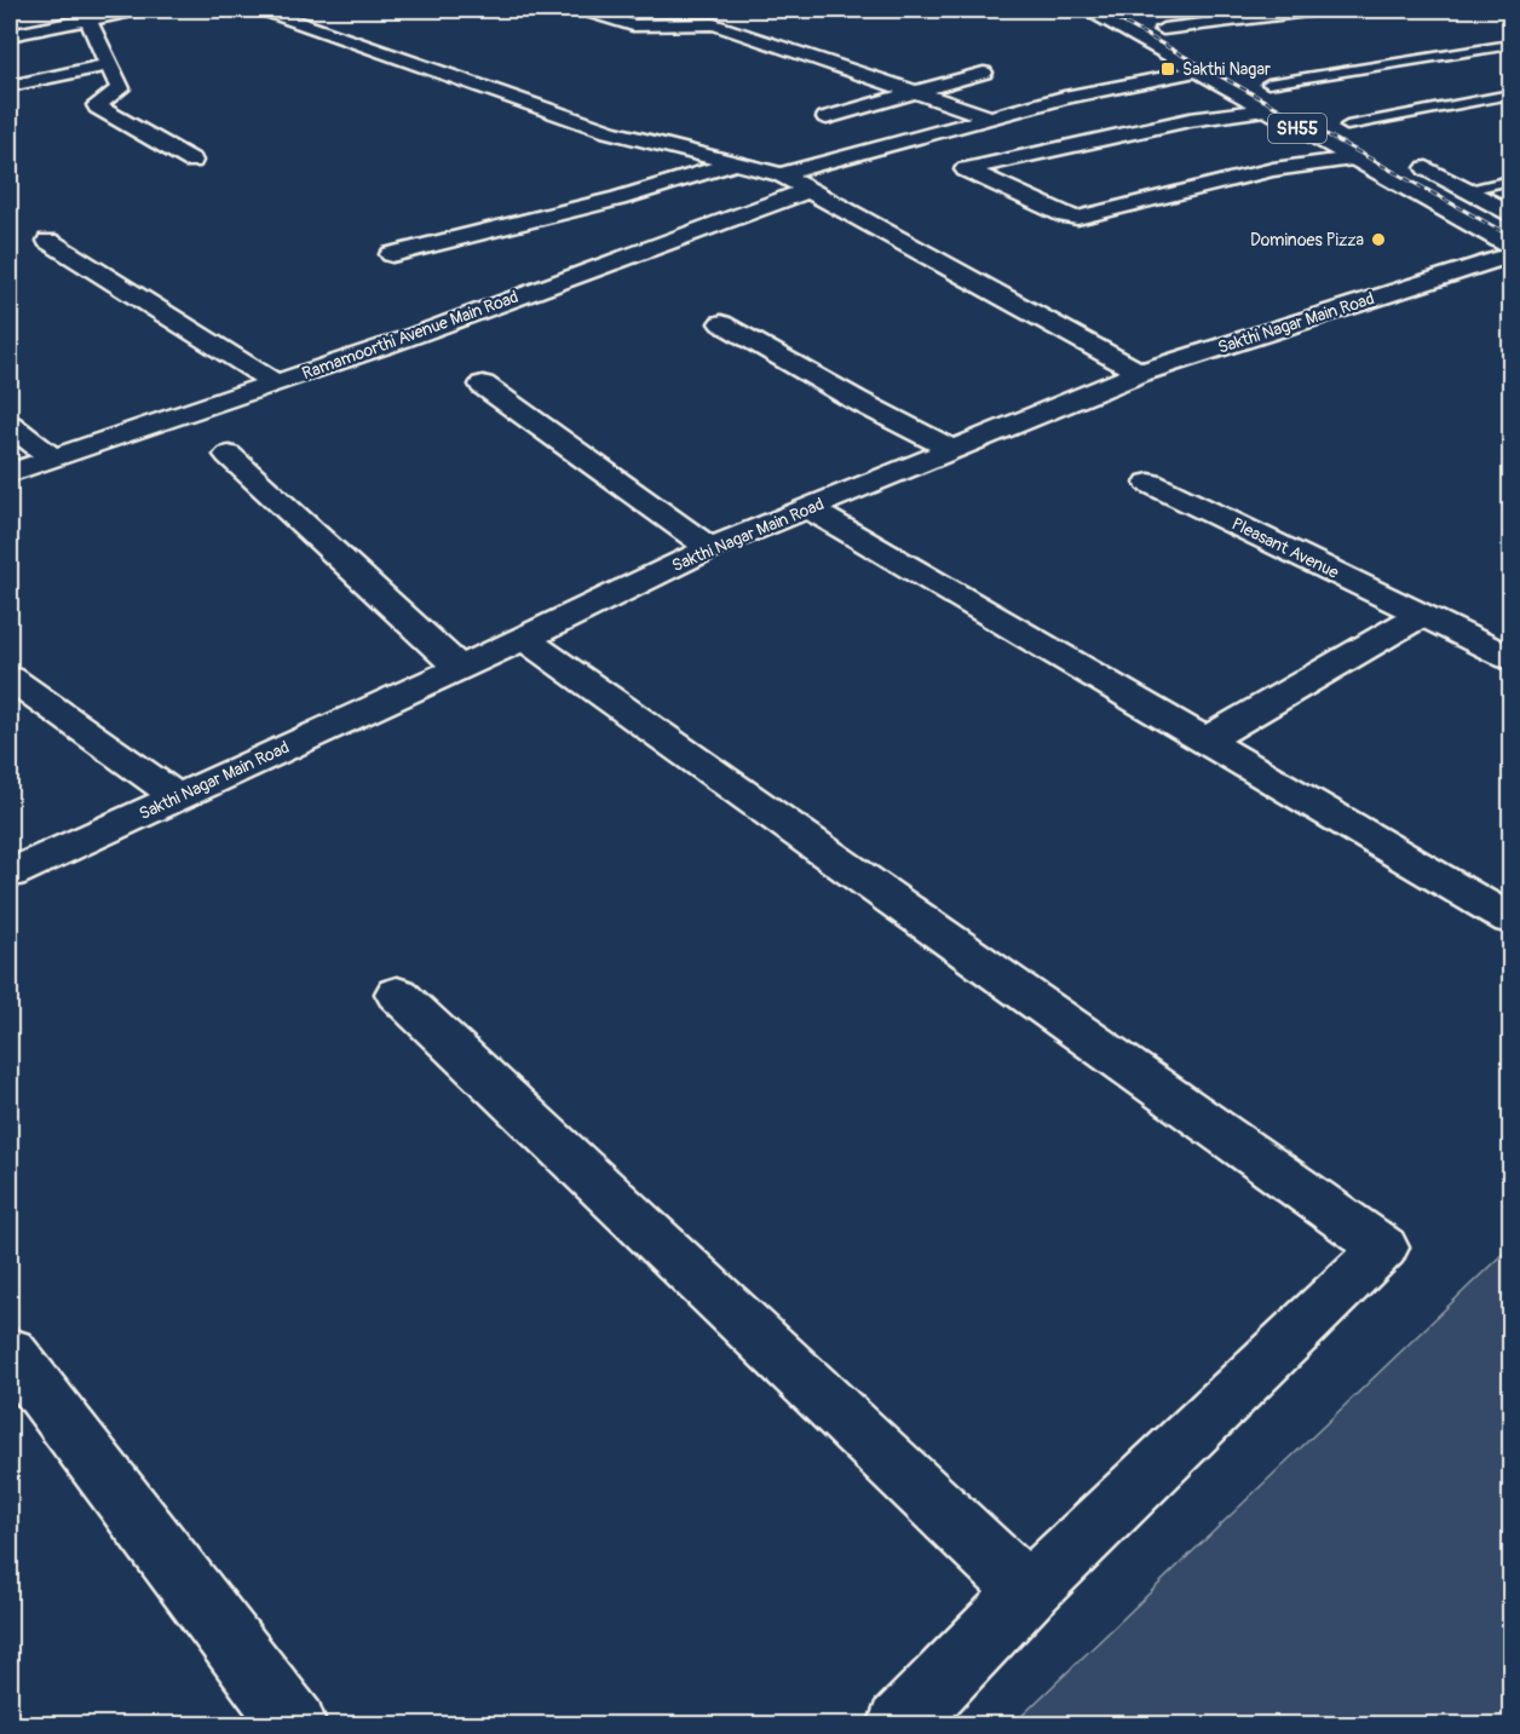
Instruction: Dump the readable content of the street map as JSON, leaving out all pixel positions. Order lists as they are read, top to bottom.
{
  "streets": {
    "street": [
      "SH55",
      "Sakthi Nagar Main Road",
      "Ramamoorthi Avenue Main Road",
      "Pleasant Avenue"
    ]
  },
  "places": {
    "transit": ["Sakthi Nagar"],
    "other": ["Dominoes Pizza"]
  }
}
